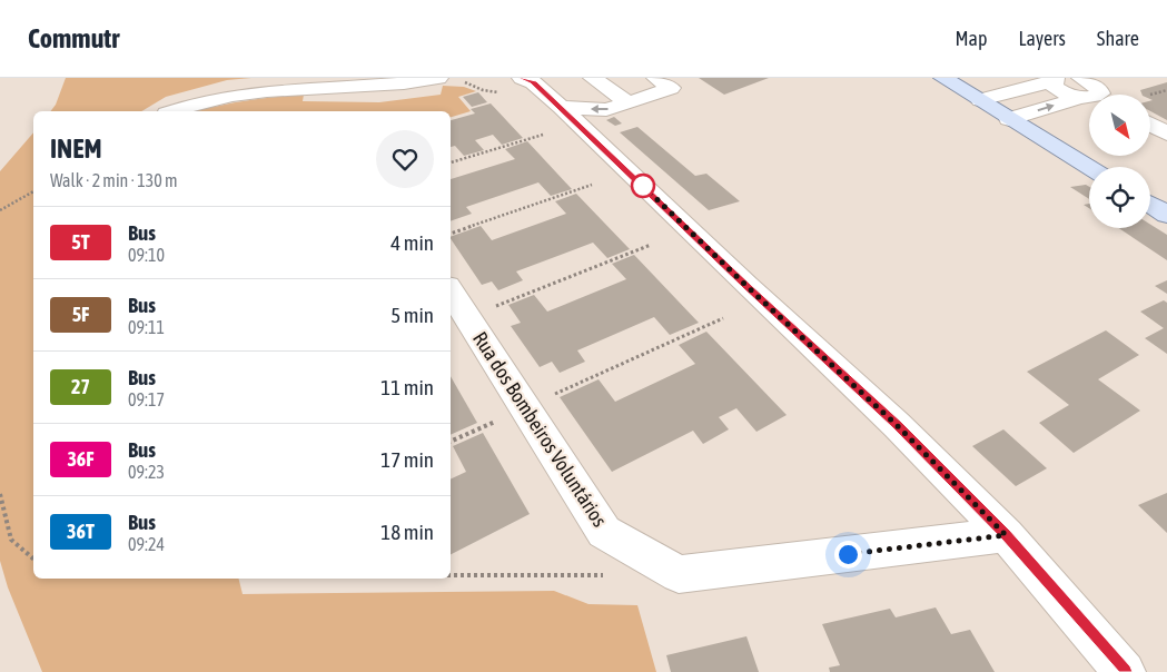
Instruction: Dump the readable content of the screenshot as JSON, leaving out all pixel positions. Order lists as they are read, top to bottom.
{
  "streets": {
    "street": ["Rua dos Bombeiros Voluntários"]
  },
  "lines": ["bus line 5T"],
  "north": "bottom right",
  "page": {
    "header": "Commutr",
    "nav": ["Map", "Layers", "Share"],
    "heading": ["INEM", "Walk · 2 min · 130 m"],
    "list": [
      {
        "mark": "5T",
        "name": "Bus",
        "note": "09:10",
        "value": "4 min"
      },
      {
        "mark": "5F",
        "name": "Bus",
        "note": "09:11",
        "value": "5 min"
      },
      {
        "mark": "27",
        "name": "Bus",
        "note": "09:17",
        "value": "11 min"
      },
      {
        "mark": "36F",
        "name": "Bus",
        "note": "09:23",
        "value": "17 min"
      },
      {
        "mark": "36T",
        "name": "Bus",
        "note": "09:24",
        "value": "18 min"
      }
    ]
  }
}
